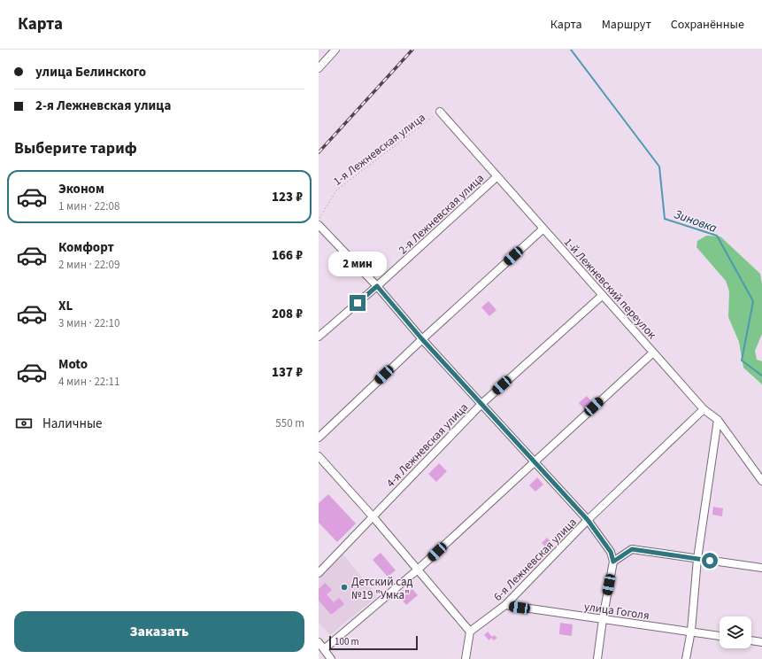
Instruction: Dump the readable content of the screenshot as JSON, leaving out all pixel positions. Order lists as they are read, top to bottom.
{
  "streets": {
    "street": [
      "2-я Лежневская улица",
      "1-й Лежневский переулок",
      "4-я Лежневская улица",
      "6-я Лежневская улица",
      "улица Гоголя"
    ],
    "path": ["1-я Лежневская улица"]
  },
  "crossings": [
    ["1-я Лежневская улица", "1-й Лежневский переулок"],
    ["2-я Лежневская улица", "1-й Лежневский переулок"],
    ["1-й Лежневский переулок", "4-я Лежневская улица"],
    ["1-й Лежневский переулок", "6-я Лежневская улица"],
    ["6-я Лежневская улица", "улица Гоголя"]
  ],
  "water": ["Зиновка"],
  "places": ["Детский сад №19 \"Умка\""],
  "scale_bar": "100 m",
  "page": {
    "header": "Карта",
    "nav": ["Карта", "Маршрут", "Сохранённые"],
    "banner": ["улица Белинского", "2-я Лежневская улица"],
    "heading": "Выберите тариф",
    "list": [
      {
        "name": "Эконом",
        "note": "1 мин · 22:08",
        "value": "123 ₽"
      },
      {
        "name": "Комфорт",
        "note": "2 мин · 22:09",
        "value": "166 ₽"
      },
      {
        "name": "XL",
        "note": "3 мин · 22:10",
        "value": "208 ₽"
      },
      {
        "name": "Moto",
        "note": "4 мин · 22:11",
        "value": "137 ₽"
      }
    ],
    "bubble": "2 мин",
    "pay": ["Наличные", "550 m"],
    "buttons": "Заказать",
    "scale": "100 m"
  }
}
